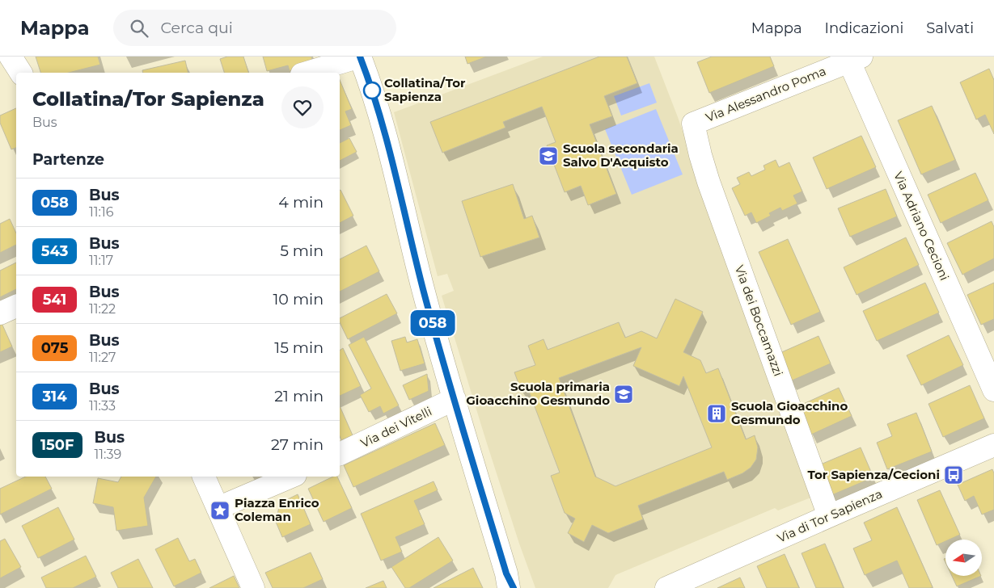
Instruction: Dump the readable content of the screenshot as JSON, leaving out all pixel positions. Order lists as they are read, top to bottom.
{
  "streets": {
    "street": [
      "Via Alessandro Poma",
      "Via Adriano Cecioni",
      "Via dei Boccamazzi",
      "Via dei Vitelli",
      "Via di Tor Sapienza"
    ]
  },
  "crossings": [
    ["Via Alessandro Poma", "Via Adriano Cecioni"],
    ["Via Alessandro Poma", "Via dei Boccamazzi"],
    ["Via dei Boccamazzi", "Via di Tor Sapienza"]
  ],
  "places": {
    "other": ["Collatina/Tor Sapienza"],
    "school or university": ["Scuola secondaria Salvo D'Acquisto", "Scuola primaria Gioacchino Gesmundo"],
    "building": ["Scuola Gioacchino Gesmundo"],
    "bus stop": ["Tor Sapienza/Cecioni"],
    "place": ["Piazza Enrico Coleman"]
  },
  "lines": ["bus line 058"],
  "north": "left",
  "page": {
    "header": "Mappa",
    "search": "Cerca qui",
    "nav": ["Mappa", "Indicazioni", "Salvati"],
    "on_map": "058",
    "heading": [
      ["Collatina/Tor Sapienza", "Bus"],
      "Partenze"
    ],
    "list": [
      {
        "mark": "058",
        "name": "Bus",
        "note": "11:16",
        "value": "4 min"
      },
      {
        "mark": "543",
        "name": "Bus",
        "note": "11:17",
        "value": "5 min"
      },
      {
        "mark": "541",
        "name": "Bus",
        "note": "11:22",
        "value": "10 min"
      },
      {
        "mark": "075",
        "name": "Bus",
        "note": "11:27",
        "value": "15 min"
      },
      {
        "mark": "314",
        "name": "Bus",
        "note": "11:33",
        "value": "21 min"
      },
      {
        "mark": "150F",
        "name": "Bus",
        "note": "11:39",
        "value": "27 min"
      }
    ]
  }
}
